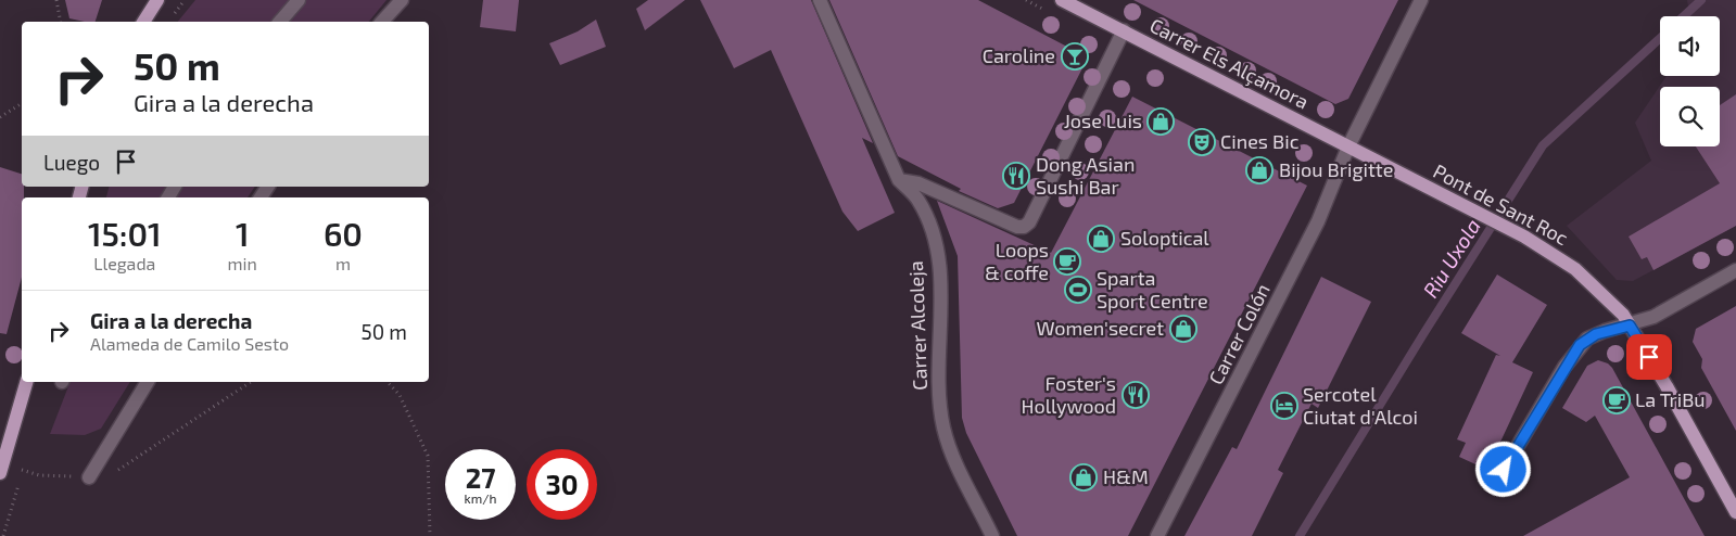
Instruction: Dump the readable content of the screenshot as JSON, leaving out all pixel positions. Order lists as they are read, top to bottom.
{
  "streets": {
    "main road": ["Carrer Els Alçamora", "Pont de Sant Roc"],
    "street": ["Carrer Alcoleja", "Carrer Colón"]
  },
  "crossings": [
    ["Carrer Els Alçamora", "Pont de Sant Roc"],
    ["Carrer Els Alçamora", "Carrer Colón"],
    ["Pont de Sant Roc", "Carrer Colón"]
  ],
  "water": ["Riu Uxola"],
  "places": {
    "bar": ["Caroline"],
    "shop": [
      "Jose Luis",
      "Bijou Brigitte",
      "Soloptical",
      "Women'secret",
      "H&M"
    ],
    "theatre": ["Cines Bic"],
    "restaurant": ["Dong Asian Sushi Bar", "Foster's Hollywood"],
    "cafe": ["Loops & coffe", "La TriBu"],
    "sports": ["Sparta Sport Centre"],
    "hotel": ["Sercotel Ciutat d'Alcoi"]
  },
  "page": {
    "turn": ["50 m", "Gira a la derecha"],
    "then": "Luego",
    "eta": [
      "15:01",
      "Llegada",
      "1",
      "min",
      "60",
      "m"
    ],
    "list": [
      {
        "name": "Gira a la derecha",
        "note": "Alameda de Camilo Sesto",
        "value": "50 m"
      }
    ],
    "speed": "27 km/h",
    "limit": "30"
  }
}
